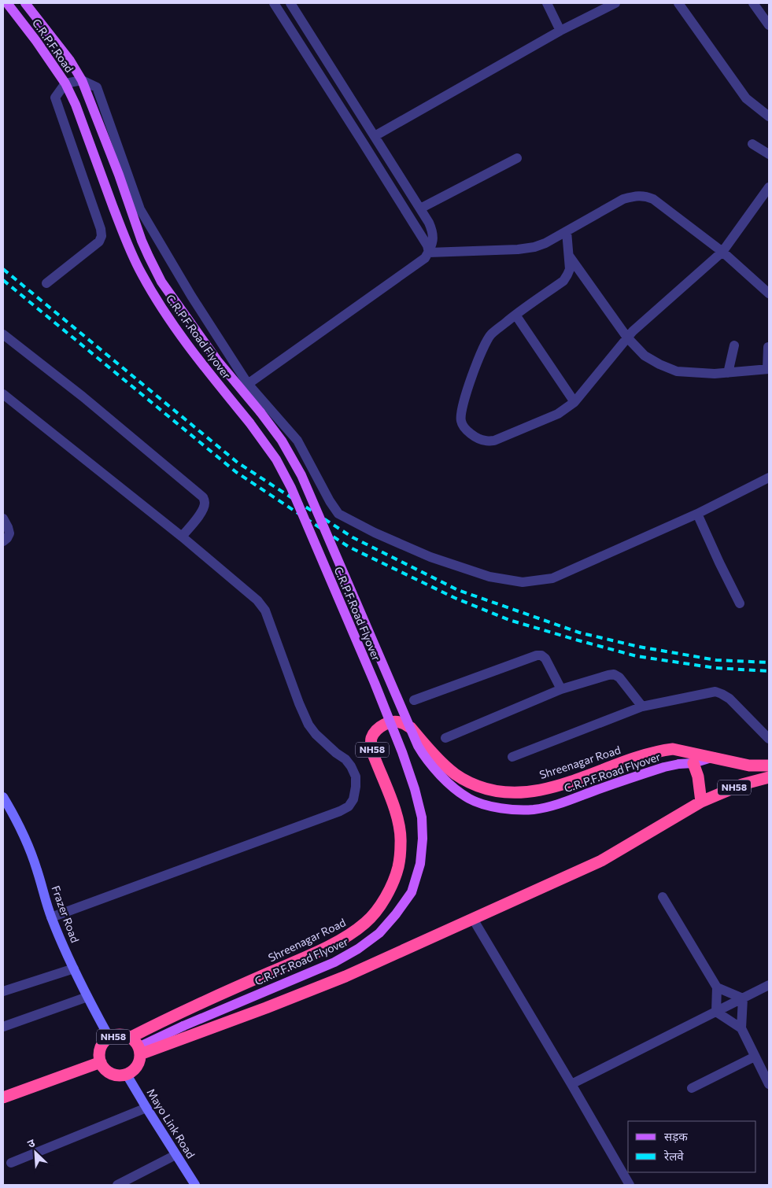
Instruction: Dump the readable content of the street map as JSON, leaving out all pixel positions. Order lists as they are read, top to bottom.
{
  "streets": {
    "highway": ["NH58", "Shreenagar Road"],
    "main road": ["C.R.P.F.Road", "C.R.P.F.Road Flyover"],
    "street": ["Frazer Road", "Mayo Link Road"]
  },
  "crossings": [
    ["C.R.P.F.Road", "C.R.P.F.Road Flyover"],
    ["C.R.P.F.Road Flyover", "NH58"],
    ["C.R.P.F.Road Flyover", "Shreenagar Road"],
    ["C.R.P.F.Road Flyover", "Frazer Road"],
    ["C.R.P.F.Road Flyover", "Mayo Link Road"],
    ["NH58", "Shreenagar Road"],
    ["NH58", "Frazer Road"],
    ["NH58", "Mayo Link Road"],
    ["Shreenagar Road", "Frazer Road"],
    ["Shreenagar Road", "Mayo Link Road"],
    ["Frazer Road", "Mayo Link Road"]
  ],
  "legend": ["सड़क", "रेलवे"],
  "north": "top left"
}
